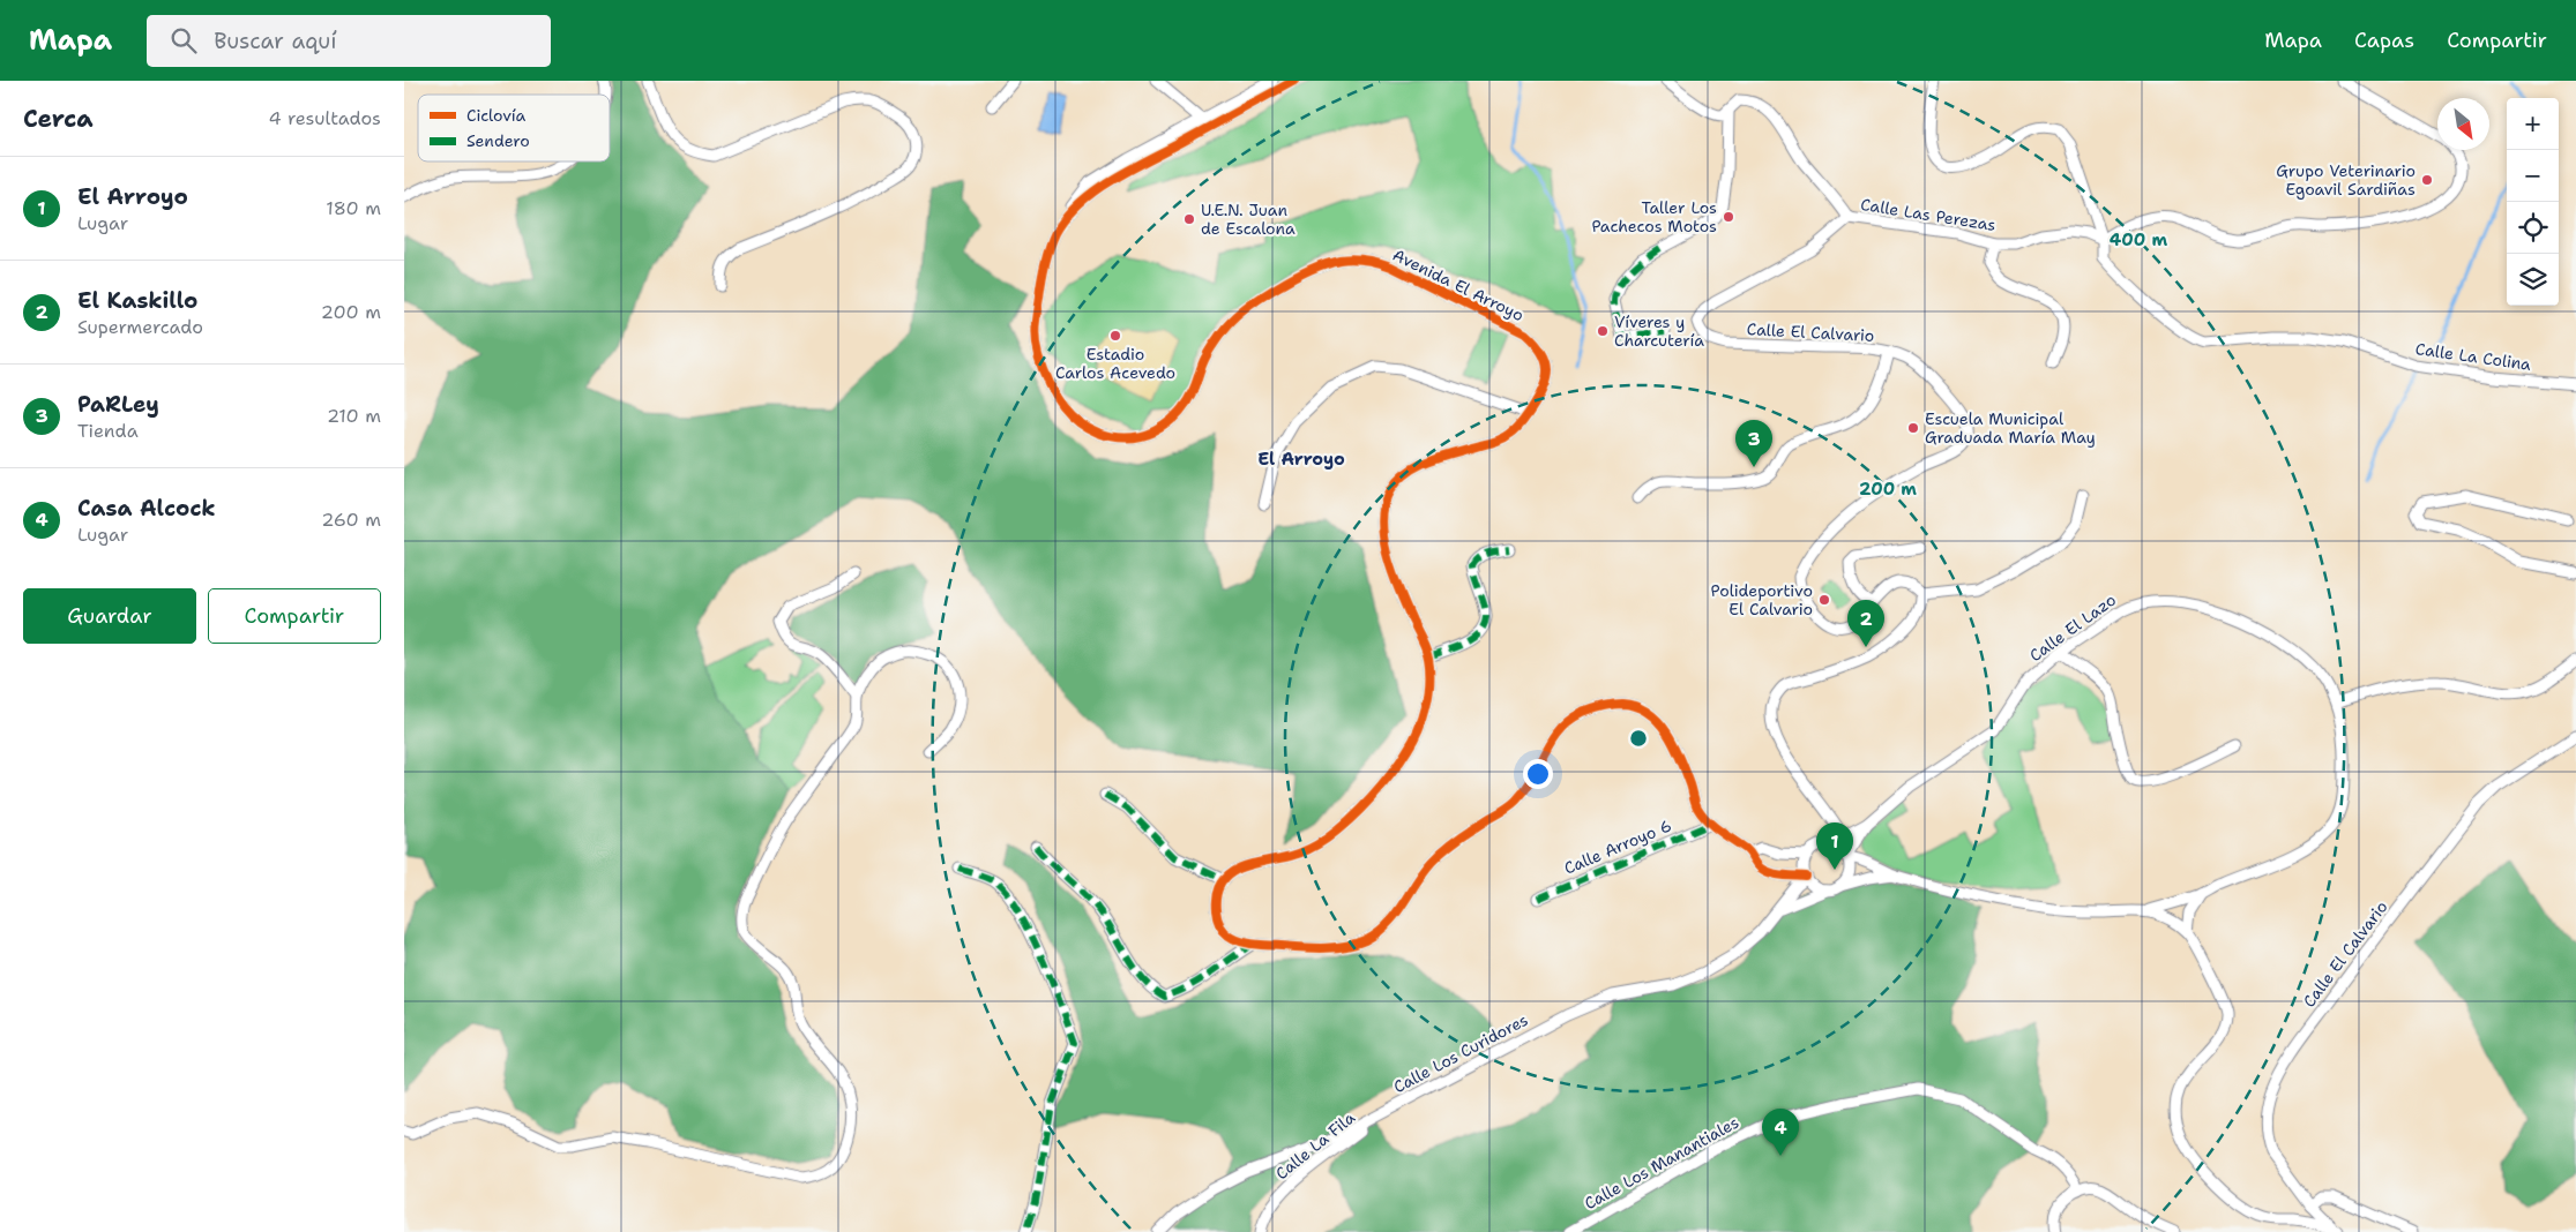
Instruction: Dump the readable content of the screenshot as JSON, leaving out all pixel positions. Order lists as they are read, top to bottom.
{
  "streets": {
    "street": [
      "Calle Las Perezas",
      "Avenida El Arroyo",
      "Calle El Calvario",
      "Calle La Colina",
      "Calle El Lazo",
      "Calle Arroyo 6",
      "Calle Los Curidores",
      "Calle La Fila",
      "Calle Los Manantiales"
    ]
  },
  "crossings": [
    ["Calle Las Perezas", "Calle El Calvario"],
    ["Calle Las Perezas", "Calle La Colina"],
    ["Calle El Lazo", "Calle Los Curidores"],
    ["Calle Los Curidores", "Calle La Fila"]
  ],
  "districts": ["El Arroyo"],
  "places": [
    "Grupo Veterinario Egoavil Sardiñas",
    "Taller Los Pachecos Motos",
    "U.E.N. Juan de Escalona",
    "Víveres y Charcutería",
    "Estadio Carlos Acevedo",
    "Escuela Municipal Graduada María May",
    "Polideportivo El Calvario"
  ],
  "legend": ["Ciclovía", "Sendero"],
  "north": "bottom right",
  "page": {
    "header": "Mapa",
    "search": "Buscar aquí",
    "nav": ["Mapa", "Capas", "Compartir"],
    "heading": ["Cerca", "4 resultados"],
    "map_buttons": ["+", "−"],
    "list": [
      {
        "mark": "1",
        "name": "El Arroyo",
        "note": "Lugar",
        "value": "180 m"
      },
      {
        "mark": "2",
        "name": "El Kaskillo",
        "note": "Supermercado",
        "value": "200 m"
      },
      {
        "mark": "3",
        "name": "PaRLey",
        "note": "Tienda",
        "value": "210 m"
      },
      {
        "mark": "4",
        "name": "Casa Alcock",
        "note": "Lugar",
        "value": "260 m"
      }
    ],
    "pins": [
      "3",
      "2",
      "1",
      "4"
    ],
    "buttons": ["Guardar", "Compartir"]
  },
  "rings": ["400 m", "200 m"]
}
